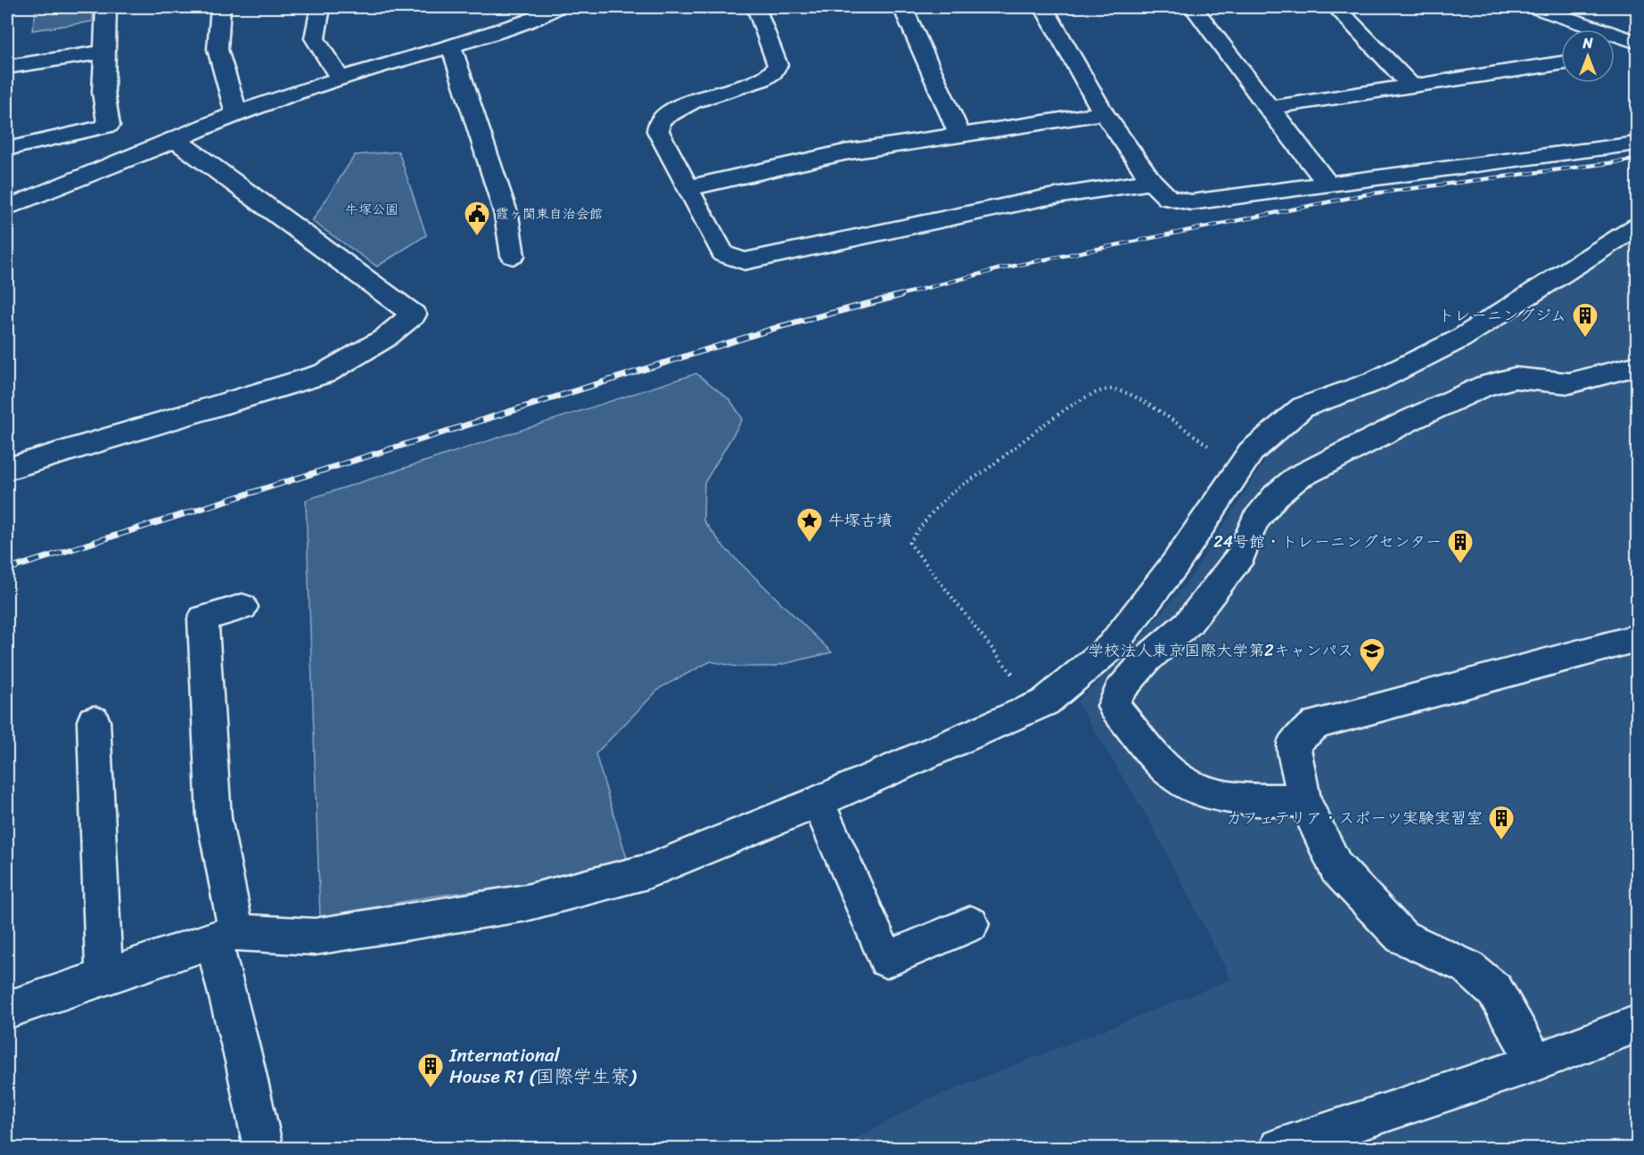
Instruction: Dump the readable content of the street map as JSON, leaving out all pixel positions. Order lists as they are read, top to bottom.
{
  "parks": ["牛塚公園"],
  "places": {
    "public building": ["霞ヶ関東自治会館"],
    "building": [
      "トレーニングジム",
      "24号館・トレーニングセンター",
      "カフェテリア・スポーツ実験実習室",
      "International House R1 (国際学生寮)"
    ],
    "place": ["牛塚古墳"],
    "school or university": ["学校法人東京国際大学第2キャンパス"]
  },
  "north": "top"
}
